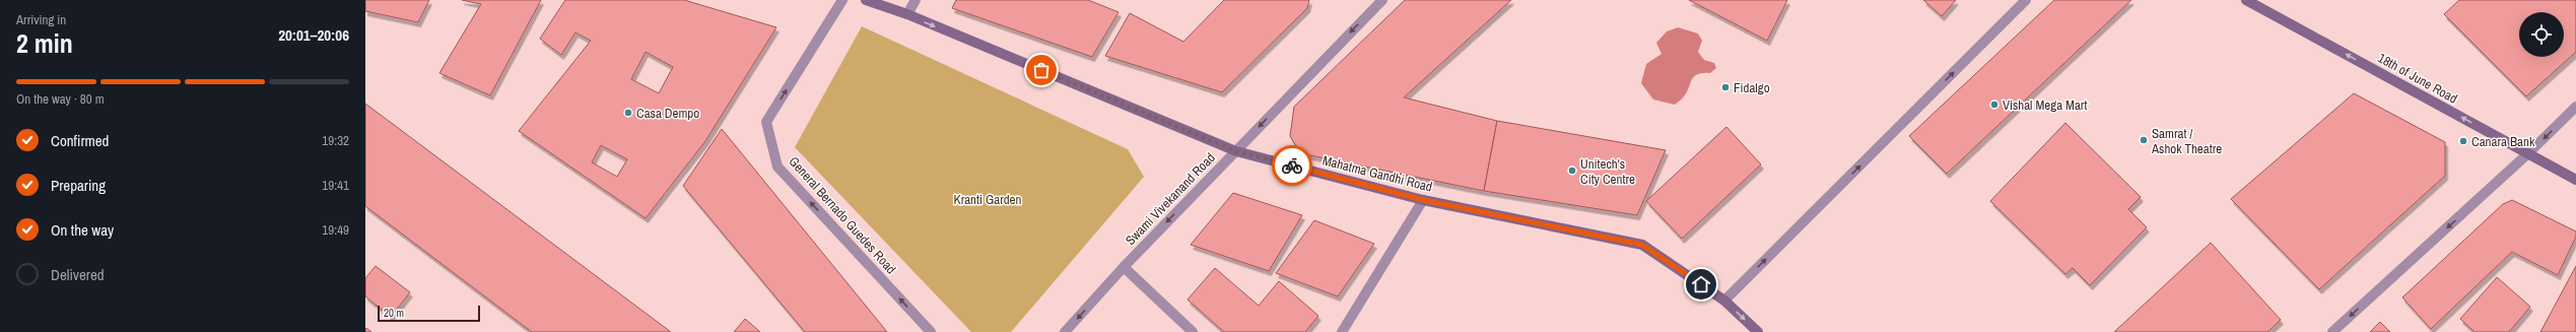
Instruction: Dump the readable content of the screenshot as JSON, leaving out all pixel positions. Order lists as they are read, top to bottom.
{
  "streets": {
    "main road": ["18th of June Road", "Mahatma Gandhi Road"],
    "street": ["Swami Vivekanand Road", "General Bernado Guedes Road"]
  },
  "crossings": [
    ["Mahatma Gandhi Road", "Swami Vivekanand Road"]
  ],
  "one_way": [
    "18th of June Road",
    "Mahatma Gandhi Road",
    "Swami Vivekanand Road",
    "General Bernado Guedes Road"
  ],
  "parks": ["Kranti Garden"],
  "places": [
    "Fidalgo",
    "Vishal Mega Mart",
    "Casa Dempo",
    "Samrat / Ashok Theatre",
    "Canara Bank",
    "Unitech's City Centre"
  ],
  "scale_bar": "20 m",
  "page": {
    "heading": ["2 min", "Arriving in", "20:01–20:06"],
    "bar": "On the way · 80 m",
    "list": [
      ["Confirmed", "19:32"],
      ["Preparing", "19:41"],
      ["On the way", "19:49"],
      "Delivered"
    ],
    "scale": "20 m"
  }
}
